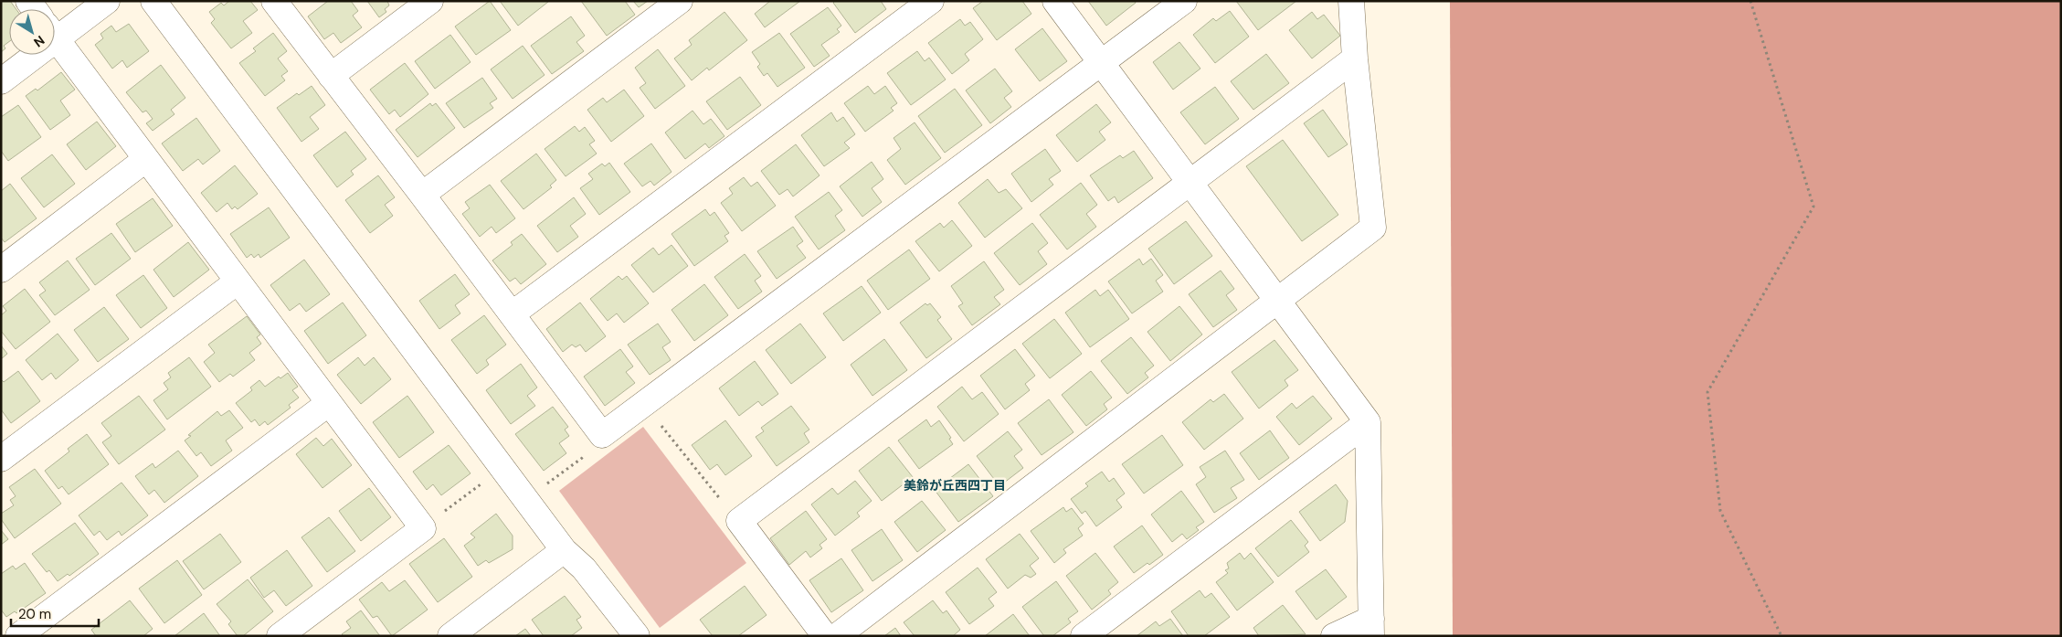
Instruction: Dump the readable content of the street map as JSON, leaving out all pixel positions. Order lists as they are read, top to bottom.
{
  "districts": ["美鈴が丘西四丁目"],
  "scale_bar": "20 m",
  "north": "bottom right"
}
